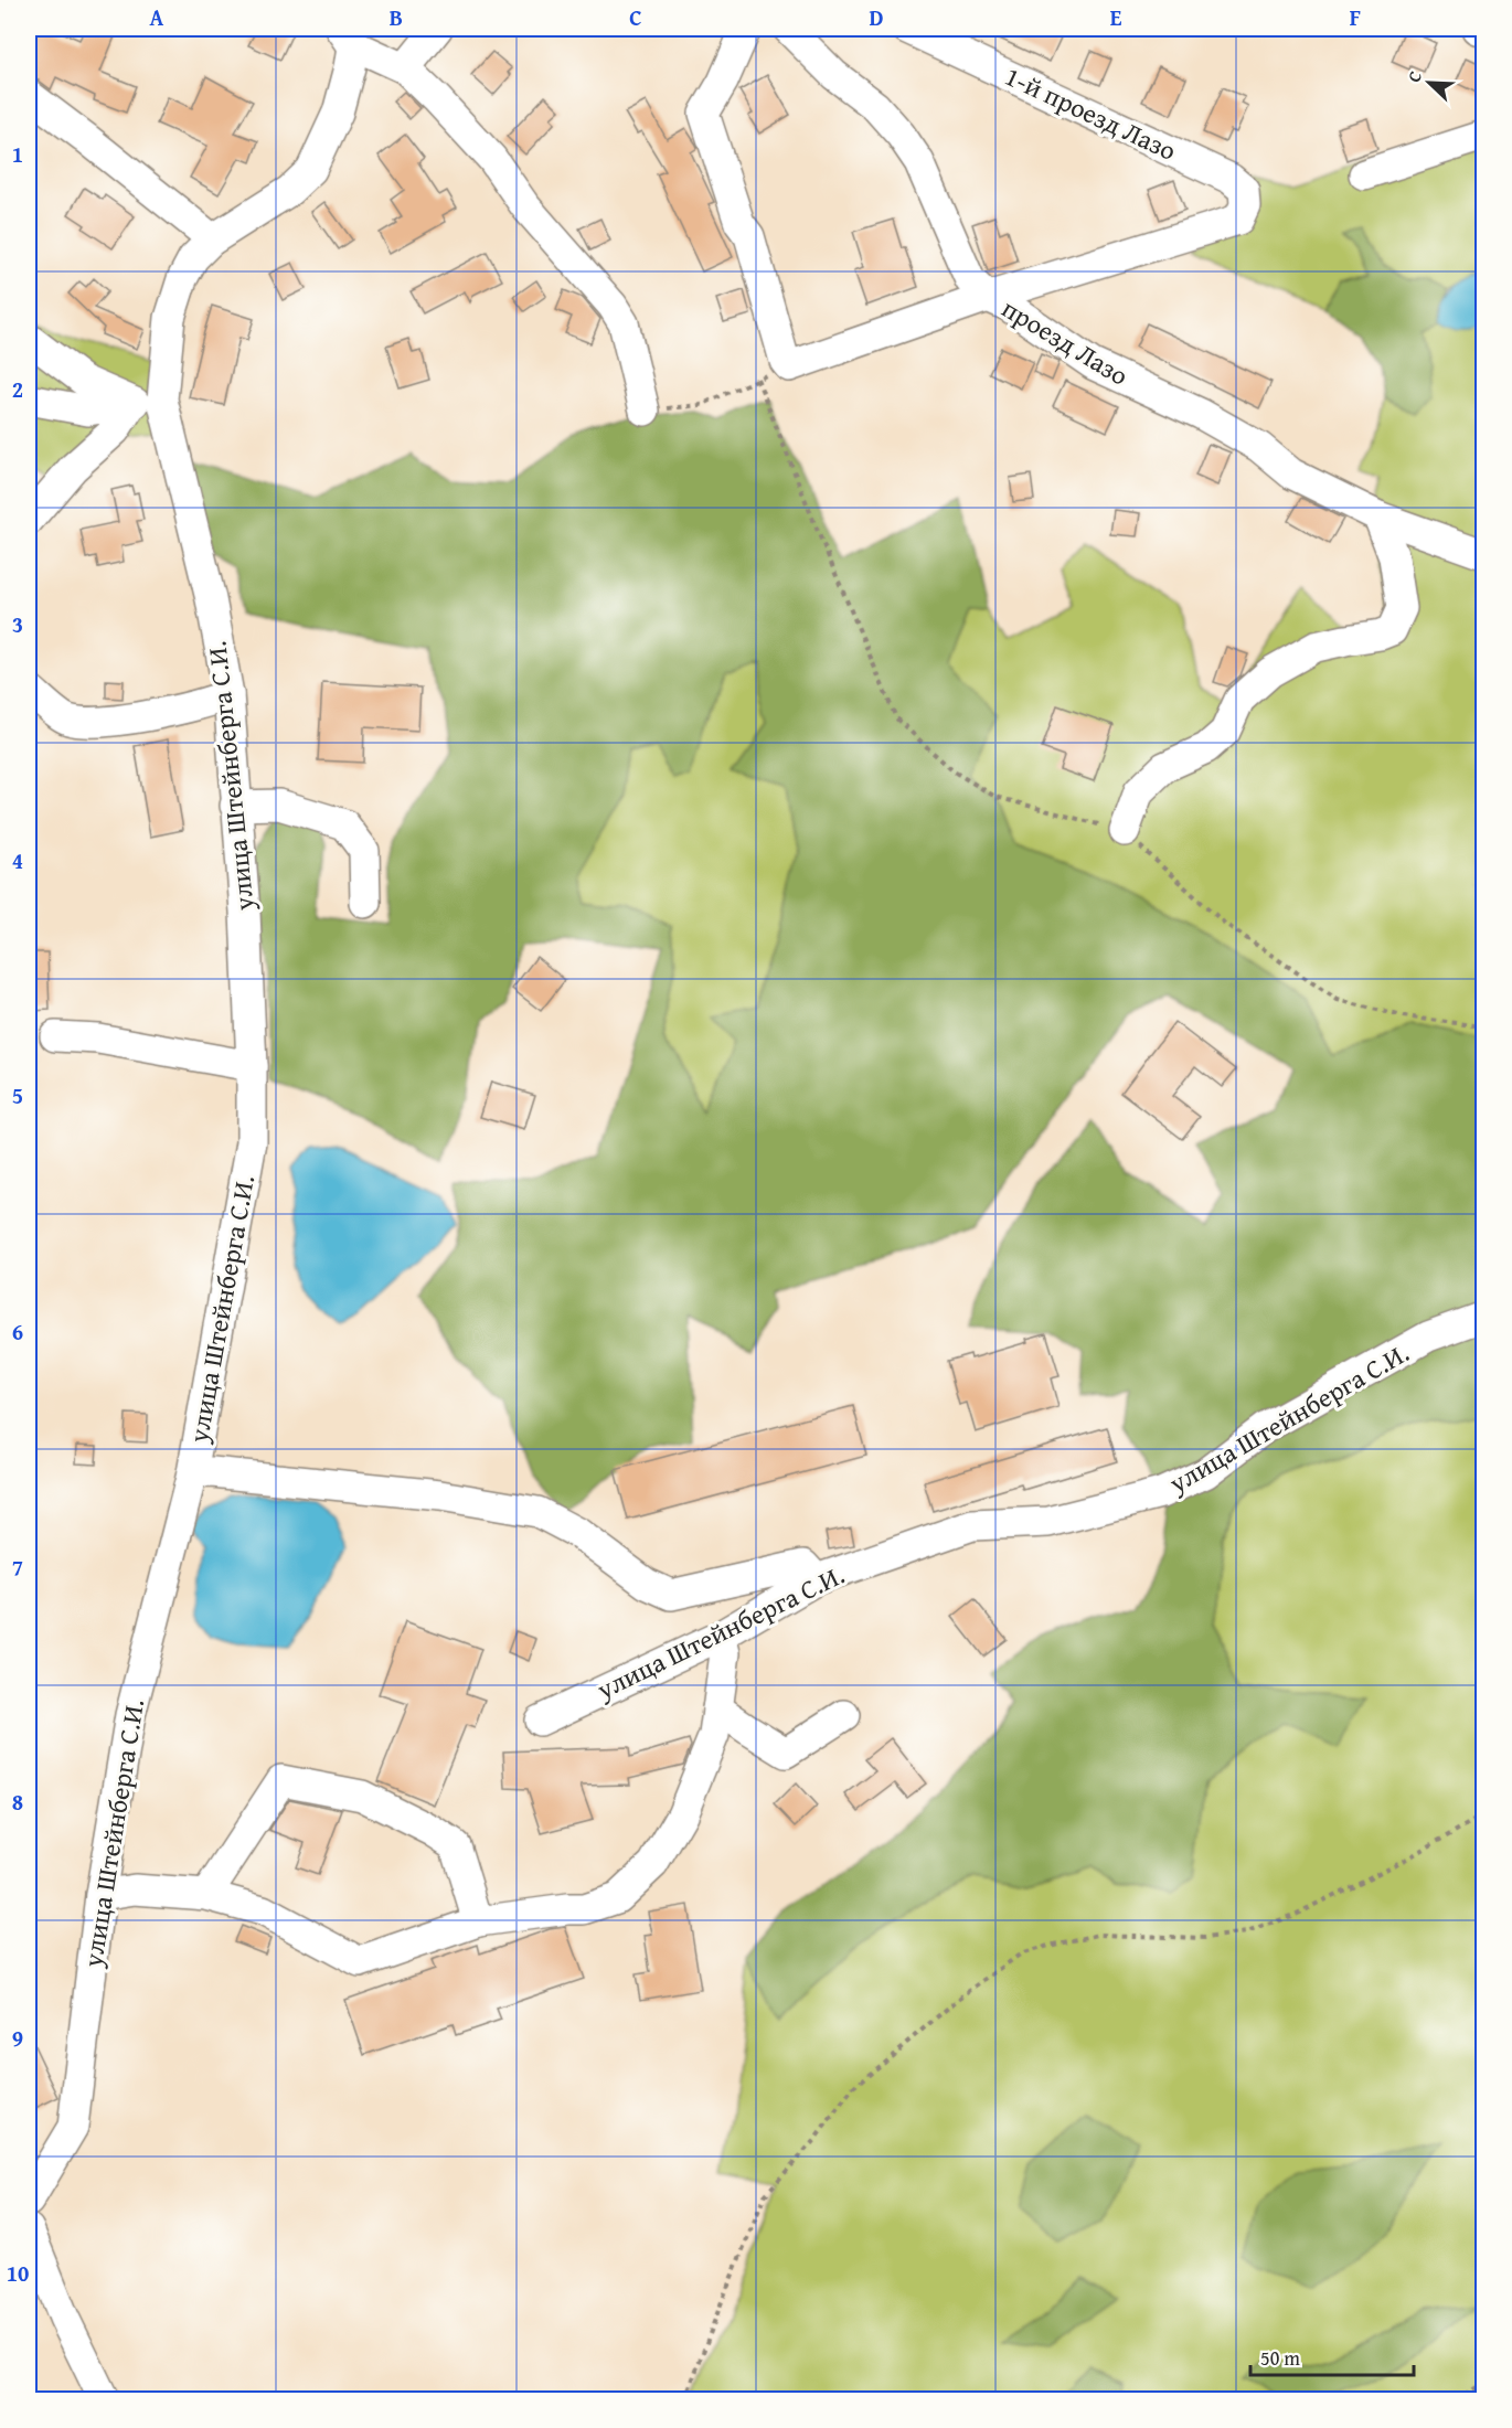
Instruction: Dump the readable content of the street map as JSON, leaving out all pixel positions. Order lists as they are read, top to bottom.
{
  "streets": {
    "street": ["1-й проезд Лазо", "проезд Лазо", "улица Штейнберга С.И."]
  },
  "crossings": [
    ["1-й проезд Лазо", "проезд Лазо"]
  ],
  "scale_bar": "50 m",
  "north": "top left",
  "grid": {
    "columns": [
      "A",
      "B",
      "C",
      "D",
      "E",
      "F"
    ],
    "rows": [
      "1",
      "2",
      "3",
      "4",
      "5",
      "6",
      "7",
      "8",
      "9",
      "10"
    ]
  }
}
